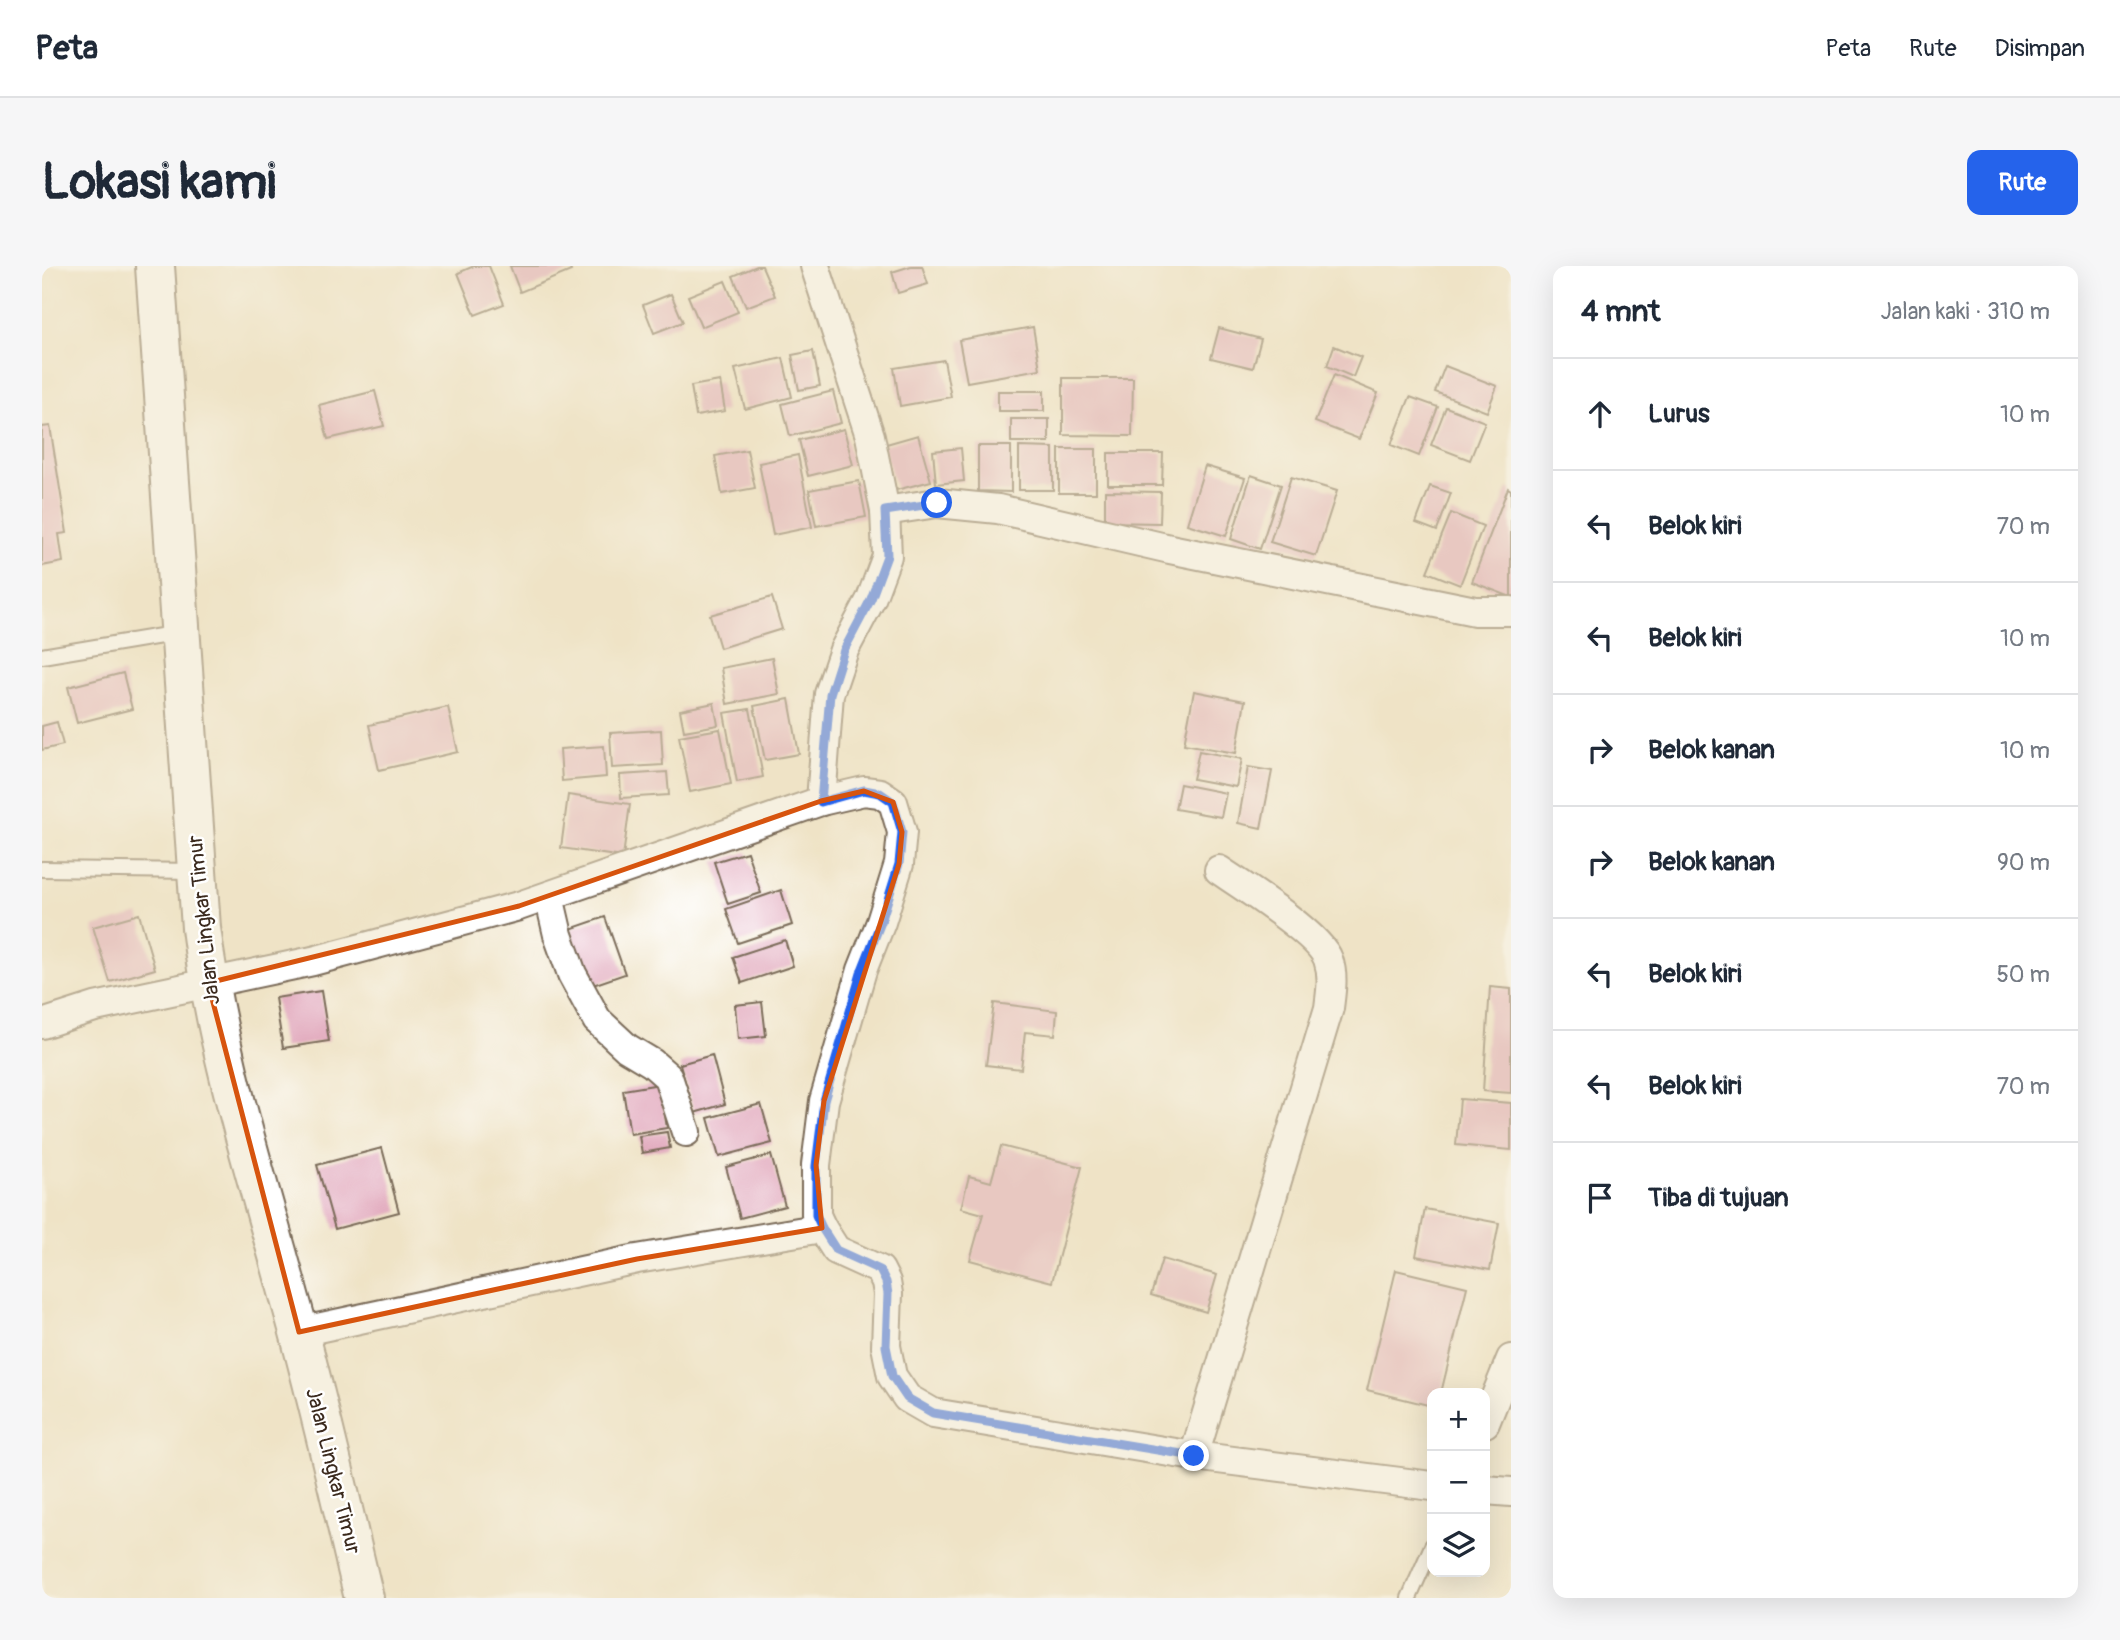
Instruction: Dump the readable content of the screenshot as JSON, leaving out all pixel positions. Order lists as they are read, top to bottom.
{
  "streets": {
    "highway": ["Jalan Lingkar Timur"]
  },
  "page": {
    "header": "Peta",
    "nav": ["Peta", "Rute", "Disimpan"],
    "buttons": "Rute",
    "title": "Lokasi kami",
    "heading": ["4 mnt", "Jalan kaki · 310 m"],
    "list": [
      ["Lurus", "10 m"],
      ["Belok kiri", "70 m"],
      ["Belok kiri", "10 m"],
      ["Belok kanan", "10 m"],
      ["Belok kanan", "90 m"],
      ["Belok kiri", "50 m"],
      ["Belok kiri", "70 m"],
      "Tiba di tujuan"
    ],
    "map_buttons": ["+", "−"]
  }
}
